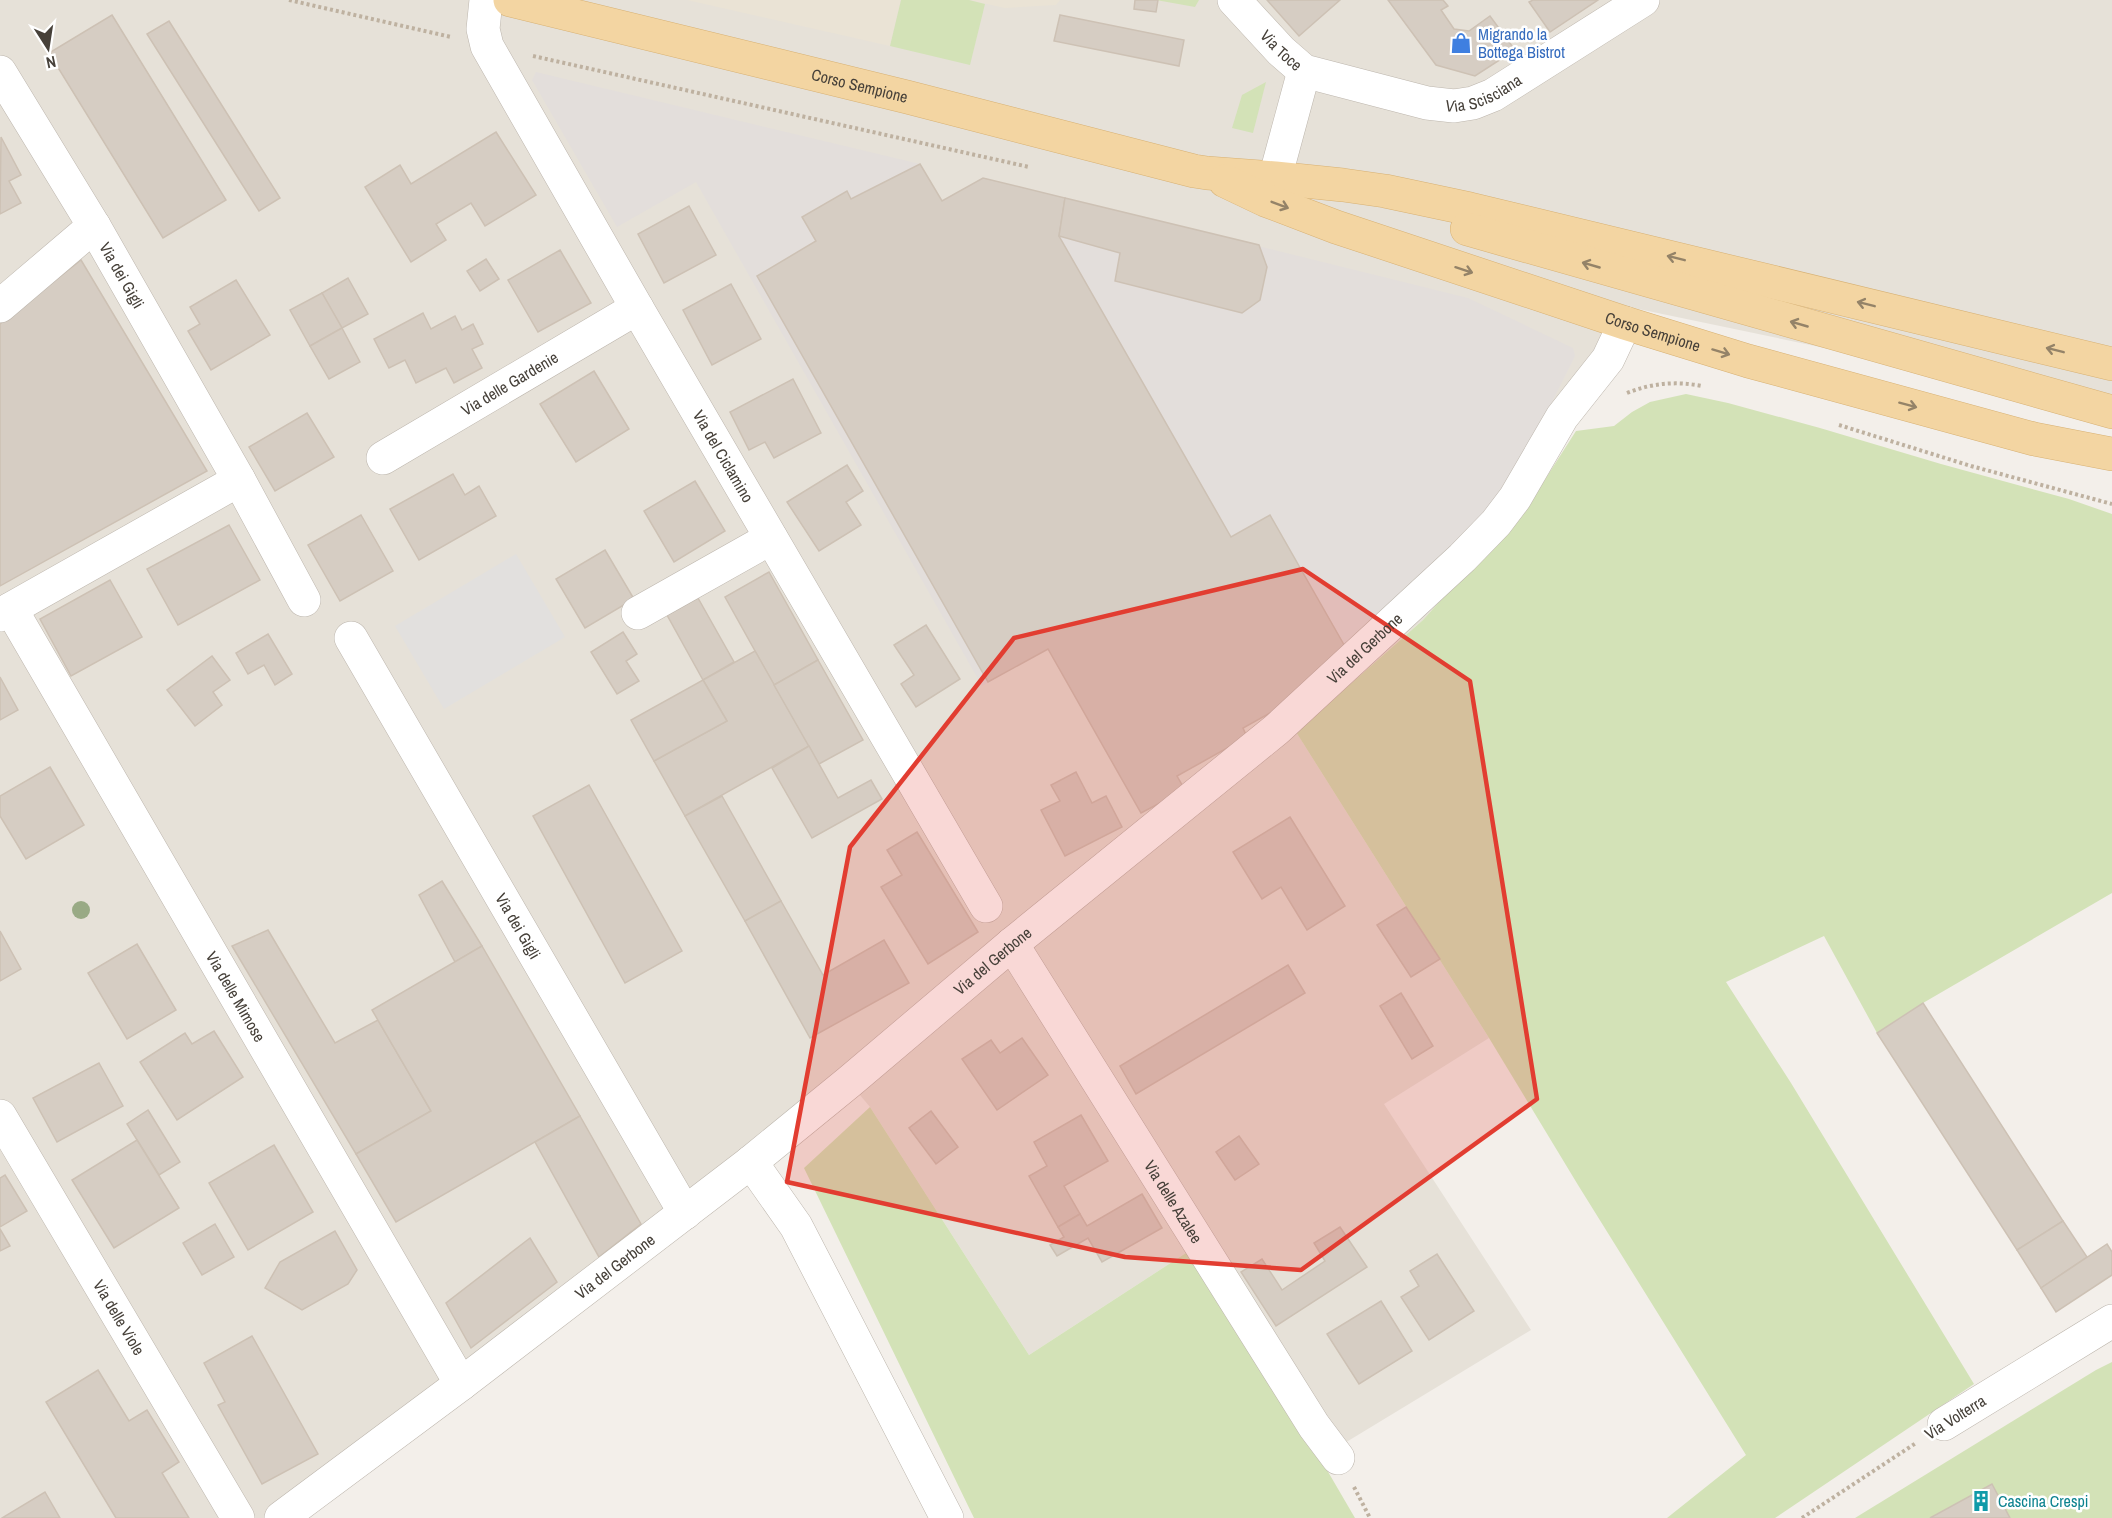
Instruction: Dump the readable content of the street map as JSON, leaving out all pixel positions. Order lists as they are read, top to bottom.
{
  "streets": {
    "main road": ["Corso Sempione"],
    "street": [
      "Via Toce",
      "Via Scisciana",
      "Via dei Gigli",
      "Via delle Gardenie",
      "Via del Ciclamino",
      "Via del Gerbone",
      "Via delle Mimose",
      "Via delle Azalee",
      "Via delle Viole",
      "Via Volterra"
    ]
  },
  "crossings": [
    ["Via Toce", "Corso Sempione"],
    ["Via Toce", "Via Scisciana"],
    ["Corso Sempione", "Via del Gerbone"],
    ["Via dei Gigli", "Via del Gerbone"],
    ["Via delle Gardenie", "Via del Ciclamino"],
    ["Via del Gerbone", "Via delle Mimose"],
    ["Via del Gerbone", "Via delle Azalee"]
  ],
  "places": {
    "shop": ["Migrando la Bottega Bistrot"],
    "building": ["Cascina Crespi"]
  },
  "north": "bottom"
}
